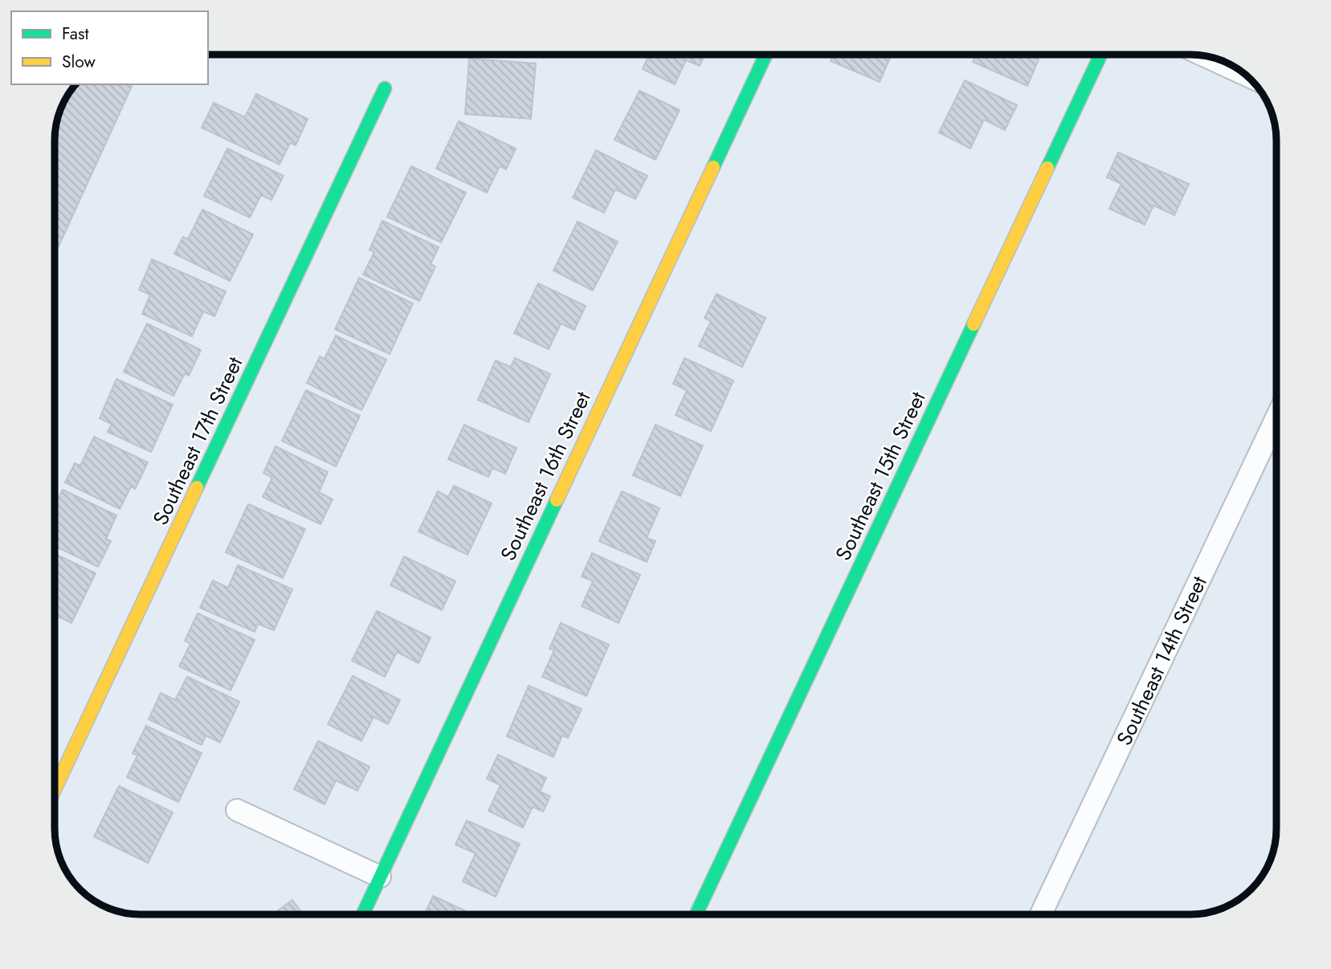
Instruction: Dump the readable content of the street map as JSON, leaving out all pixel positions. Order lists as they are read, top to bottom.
{
  "streets": {
    "street": [
      "Southeast 17th Street",
      "Southeast 16th Street",
      "Southeast 15th Street",
      "Southeast 14th Street"
    ]
  },
  "legend": ["Fast", "Slow"]
}
